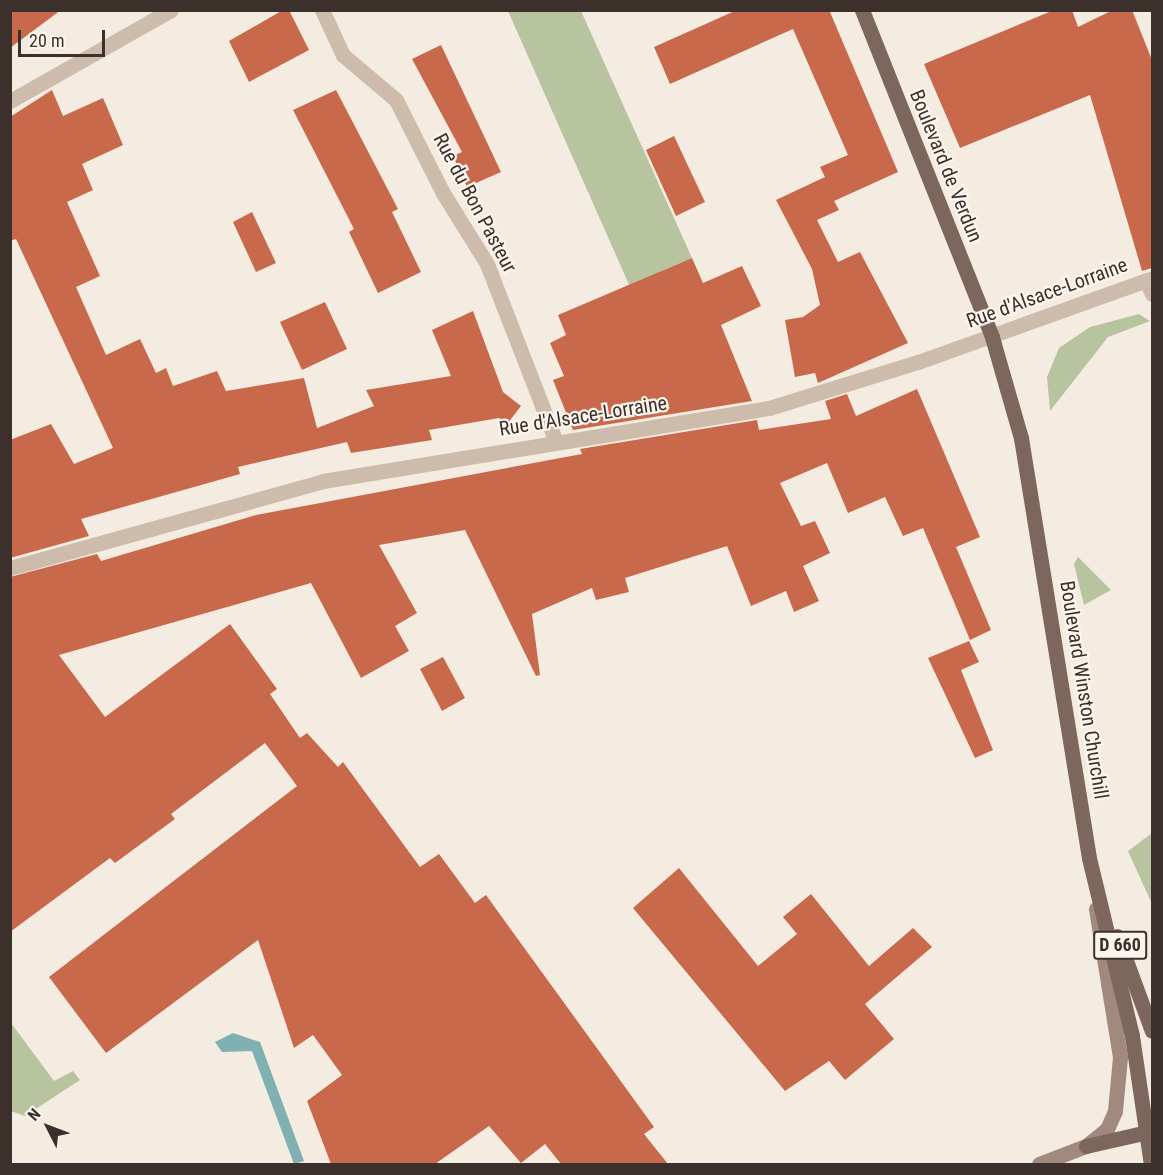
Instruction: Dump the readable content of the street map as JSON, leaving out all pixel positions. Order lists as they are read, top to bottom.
{
  "streets": {
    "main road": ["Boulevard de Verdun", "Boulevard Winston Churchill", "D 660"],
    "street": ["Rue du Bon Pasteur", "Rue d'Alsace-Lorraine"]
  },
  "crossings": [
    ["Boulevard de Verdun", "Rue d'Alsace-Lorraine"],
    ["Boulevard de Verdun", "Boulevard Winston Churchill"],
    ["Rue du Bon Pasteur", "Rue d'Alsace-Lorraine"],
    ["Rue d'Alsace-Lorraine", "Boulevard Winston Churchill"],
    ["Boulevard Winston Churchill", "D 660"]
  ],
  "scale_bar": "20 m",
  "north": "top left"
}
